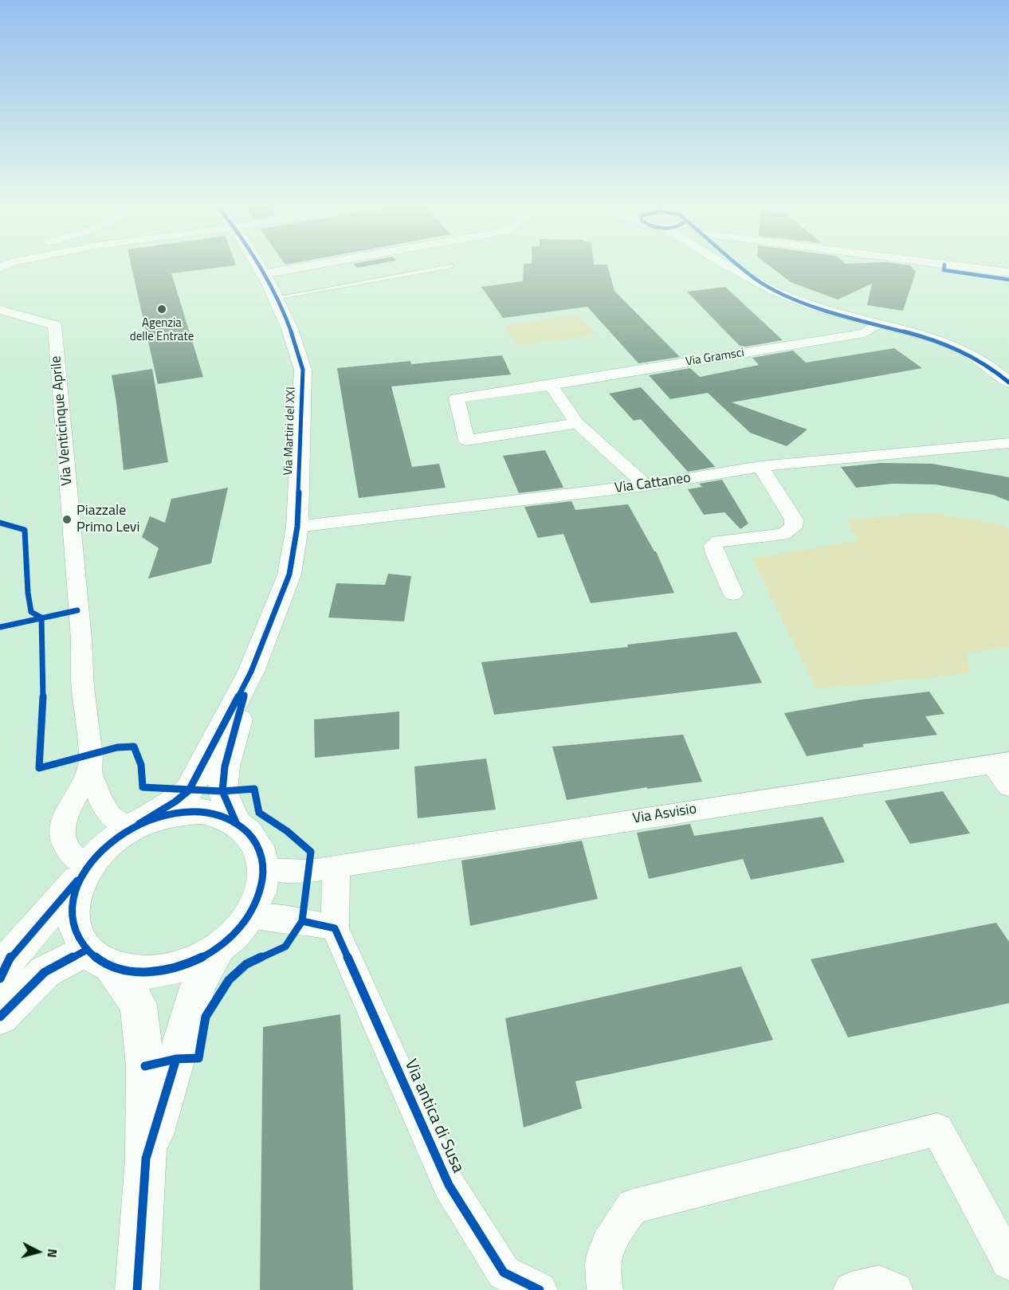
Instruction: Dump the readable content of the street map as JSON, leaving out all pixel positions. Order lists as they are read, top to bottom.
{
  "streets": {
    "street": [
      "Via Gramsci",
      "Via Venticinque Aprile",
      "Via Martiri del XXI",
      "Via Cattaneo",
      "Via Asvisio",
      "Via antica di Susa"
    ]
  },
  "crossings": [
    ["Via Martiri del XXI", "Via Cattaneo"],
    ["Via Martiri del XXI", "Via Asvisio"]
  ],
  "places": ["Agenzia delle Entrate", "Piazzale Primo Levi"],
  "north": "right"
}
